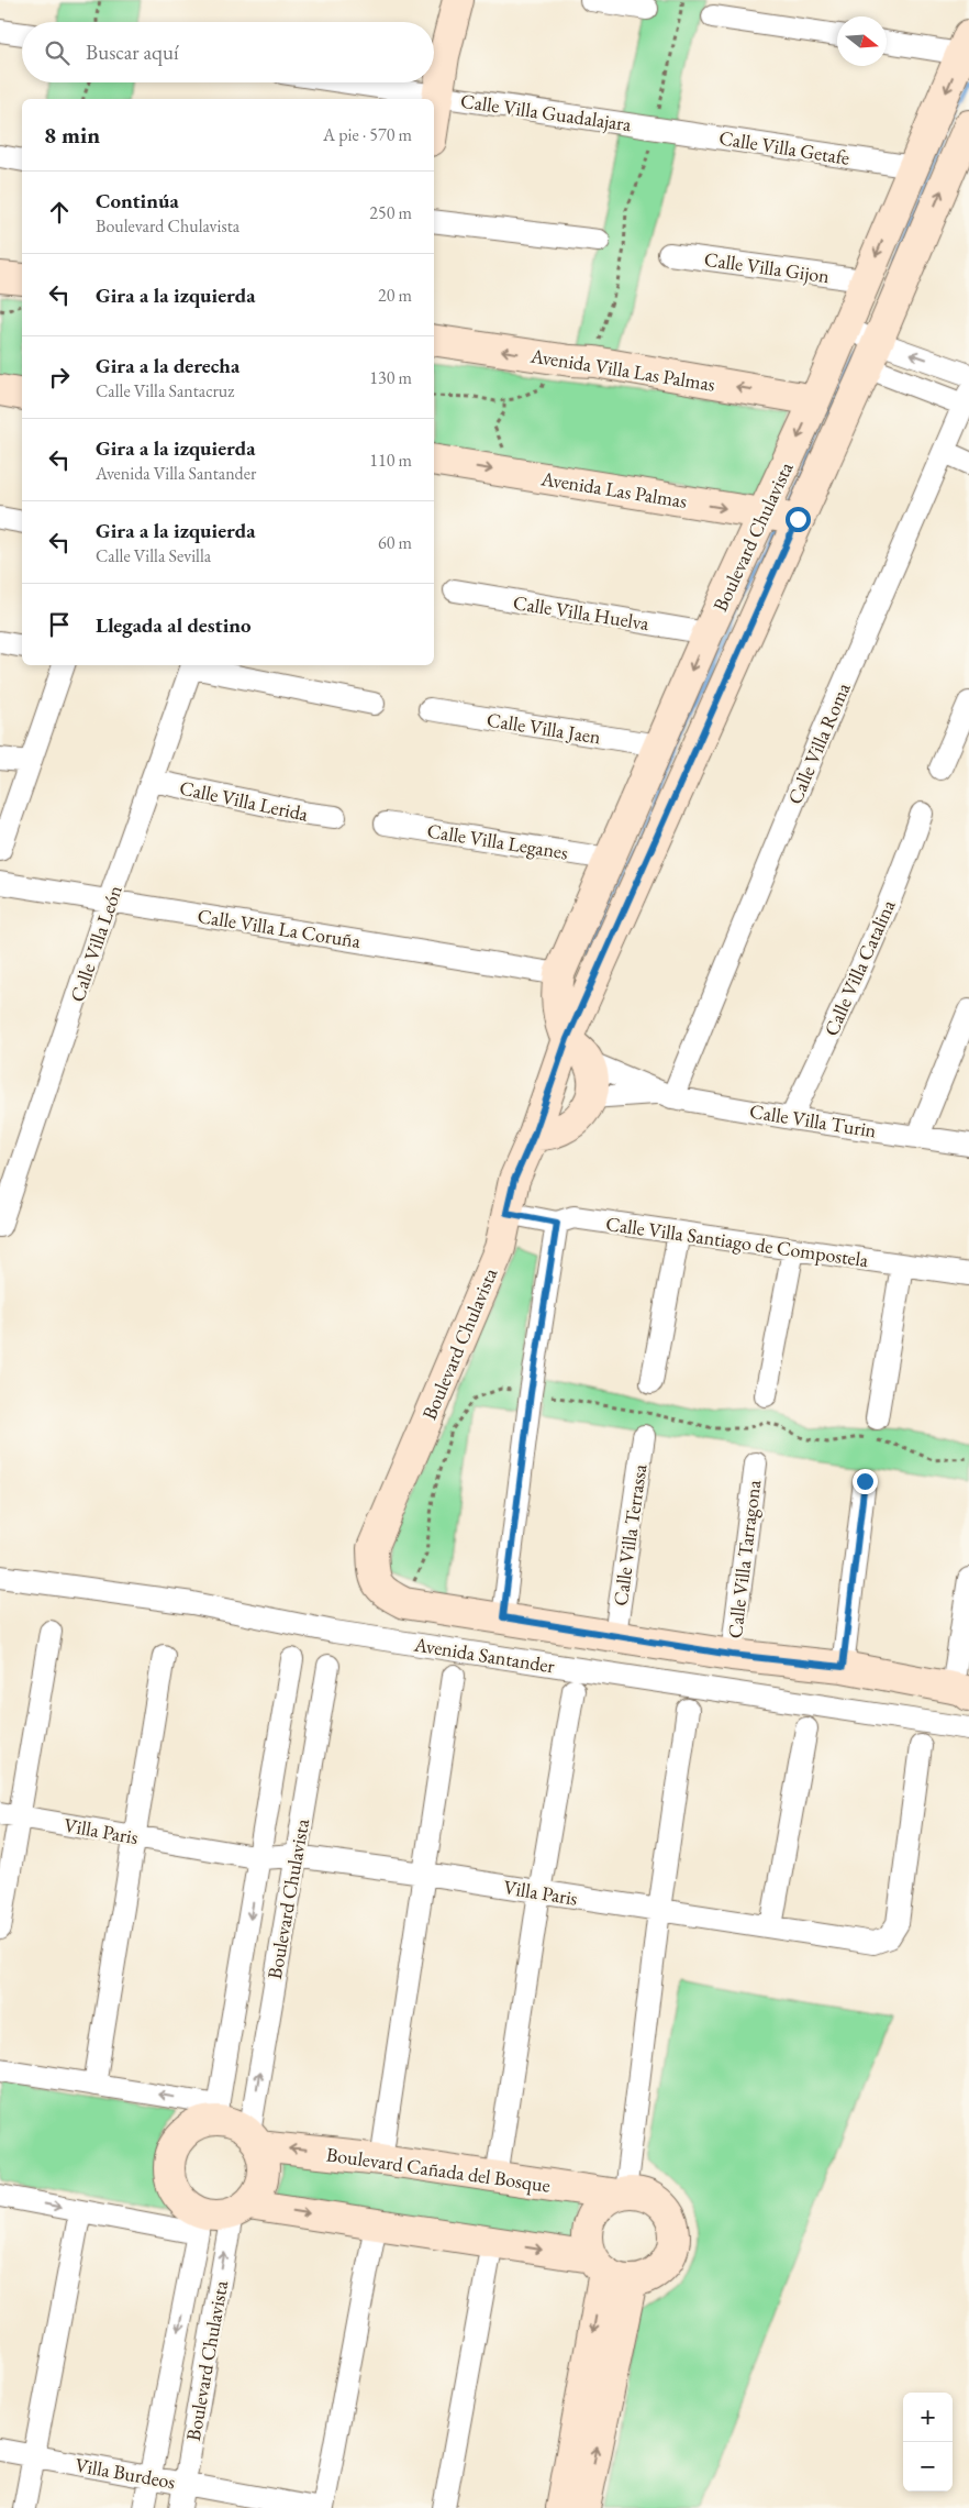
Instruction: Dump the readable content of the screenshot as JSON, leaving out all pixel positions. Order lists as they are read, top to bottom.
{
  "streets": {
    "street": [
      "Calle Villa Guadalajara",
      "Calle Villa Getafe",
      "Calle Villa Gijon",
      "Avenida Villa Las Palmas",
      "Avenida Las Palmas",
      "Boulevard Chulavista",
      "Calle Villa Huelva",
      "Calle Villa Jaen",
      "Calle Villa Roma",
      "Calle Villa Lerida",
      "Calle Villa Leganes",
      "Calle Villa La Coruña",
      "Calle Villa León",
      "Calle Villa Catalina",
      "Calle Villa Turin",
      "Calle Villa Santiago de Compostela",
      "Calle Villa Terrassa",
      "Calle Villa Tarragona",
      "Avenida Santander",
      "Villa Paris",
      "Boulevard Cañada del Bosque",
      "Villa Burdeos"
    ]
  },
  "crossings": [
    ["Calle Villa Guadalajara", "Calle Villa Getafe"],
    ["Calle Villa Getafe", "Boulevard Chulavista"],
    ["Calle Villa Gijon", "Boulevard Chulavista"],
    ["Avenida Villa Las Palmas", "Boulevard Chulavista"],
    ["Avenida Las Palmas", "Boulevard Chulavista"],
    ["Boulevard Chulavista", "Calle Villa Huelva"],
    ["Boulevard Chulavista", "Calle Villa Jaen"],
    ["Boulevard Chulavista", "Calle Villa Leganes"],
    ["Boulevard Chulavista", "Calle Villa La Coruña"],
    ["Boulevard Chulavista", "Calle Villa Turin"],
    ["Boulevard Chulavista", "Calle Villa Santiago de Compostela"],
    ["Boulevard Chulavista", "Villa Paris"],
    ["Boulevard Chulavista", "Boulevard Cañada del Bosque"],
    ["Boulevard Chulavista", "Villa Burdeos"],
    ["Calle Villa Roma", "Calle Villa Turin"],
    ["Calle Villa Lerida", "Calle Villa León"],
    ["Calle Villa La Coruña", "Calle Villa León"],
    ["Calle Villa Catalina", "Calle Villa Turin"]
  ],
  "north": "right",
  "page": {
    "search": "Buscar aquí",
    "heading": ["8 min", "A pie · 570 m"],
    "list": [
      ["Continúa", "Boulevard Chulavista", "250 m"],
      ["Gira a la izquierda", "20 m"],
      ["Gira a la derecha", "Calle Villa Santacruz", "130 m"],
      ["Gira a la izquierda", "Avenida Villa Santander", "110 m"],
      ["Gira a la izquierda", "Calle Villa Sevilla", "60 m"],
      "Llegada al destino"
    ],
    "map_buttons": ["+", "−"]
  }
}
